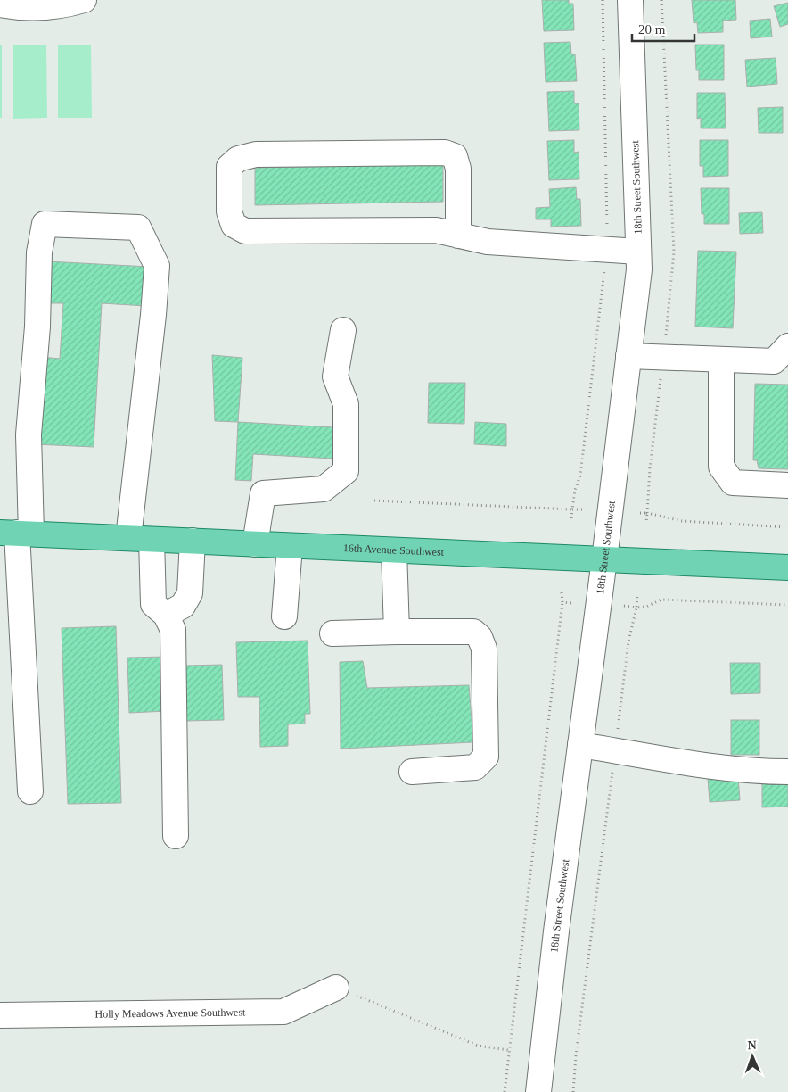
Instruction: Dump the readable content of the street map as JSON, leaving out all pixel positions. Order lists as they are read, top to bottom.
{
  "streets": {
    "main road": ["16th Avenue Southwest"],
    "street": ["18th Street Southwest", "Holly Meadows Avenue Southwest"]
  },
  "crossings": [
    ["18th Street Southwest", "16th Avenue Southwest"]
  ],
  "scale_bar": "20 m",
  "north": "top"
}
